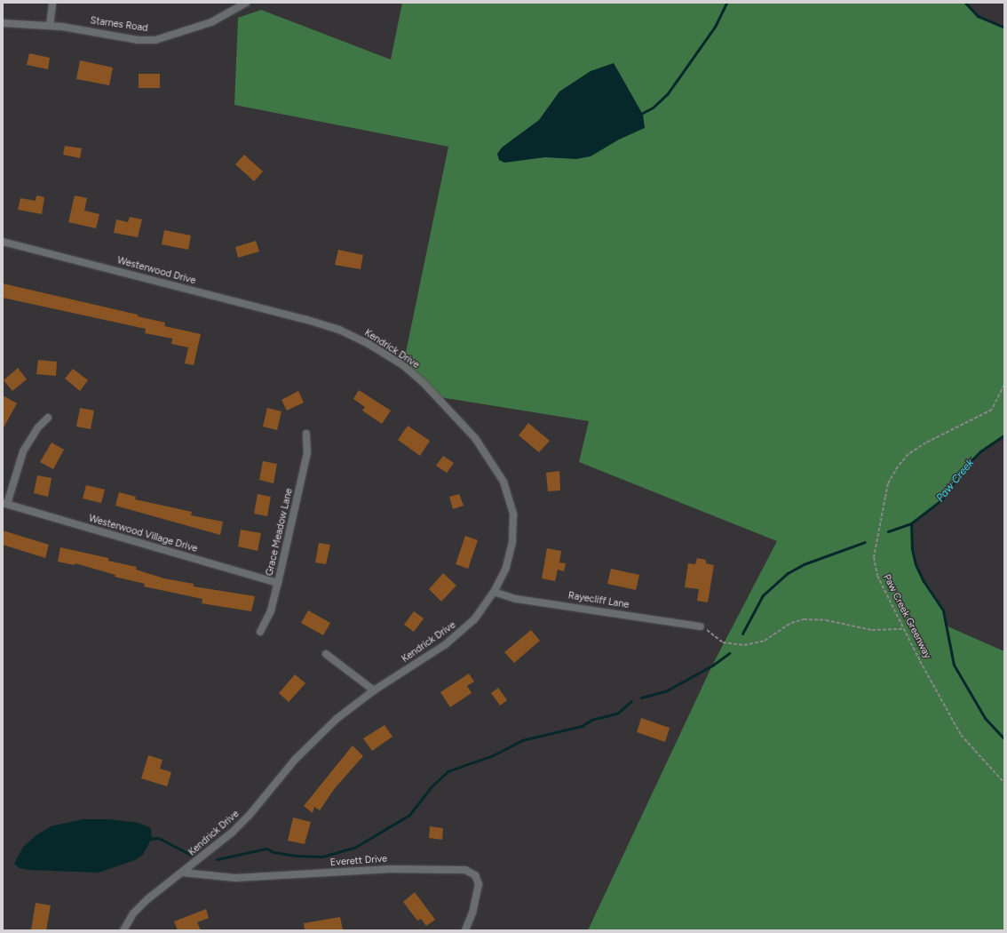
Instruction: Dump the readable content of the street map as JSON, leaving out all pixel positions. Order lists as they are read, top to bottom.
{
  "streets": {
    "street": [
      "Starnes Road",
      "Westerwood Drive",
      "Kendrick Drive",
      "Grace Meadow Lane",
      "Westerwood Village Drive",
      "Rayecliff Lane",
      "Everett Drive"
    ],
    "path": ["Paw Creek Greenway"]
  },
  "crossings": [
    ["Westerwood Drive", "Kendrick Drive"],
    ["Kendrick Drive", "Rayecliff Lane"],
    ["Kendrick Drive", "Everett Drive"],
    ["Grace Meadow Lane", "Westerwood Village Drive"]
  ],
  "water": ["Paw Creek"]
}
